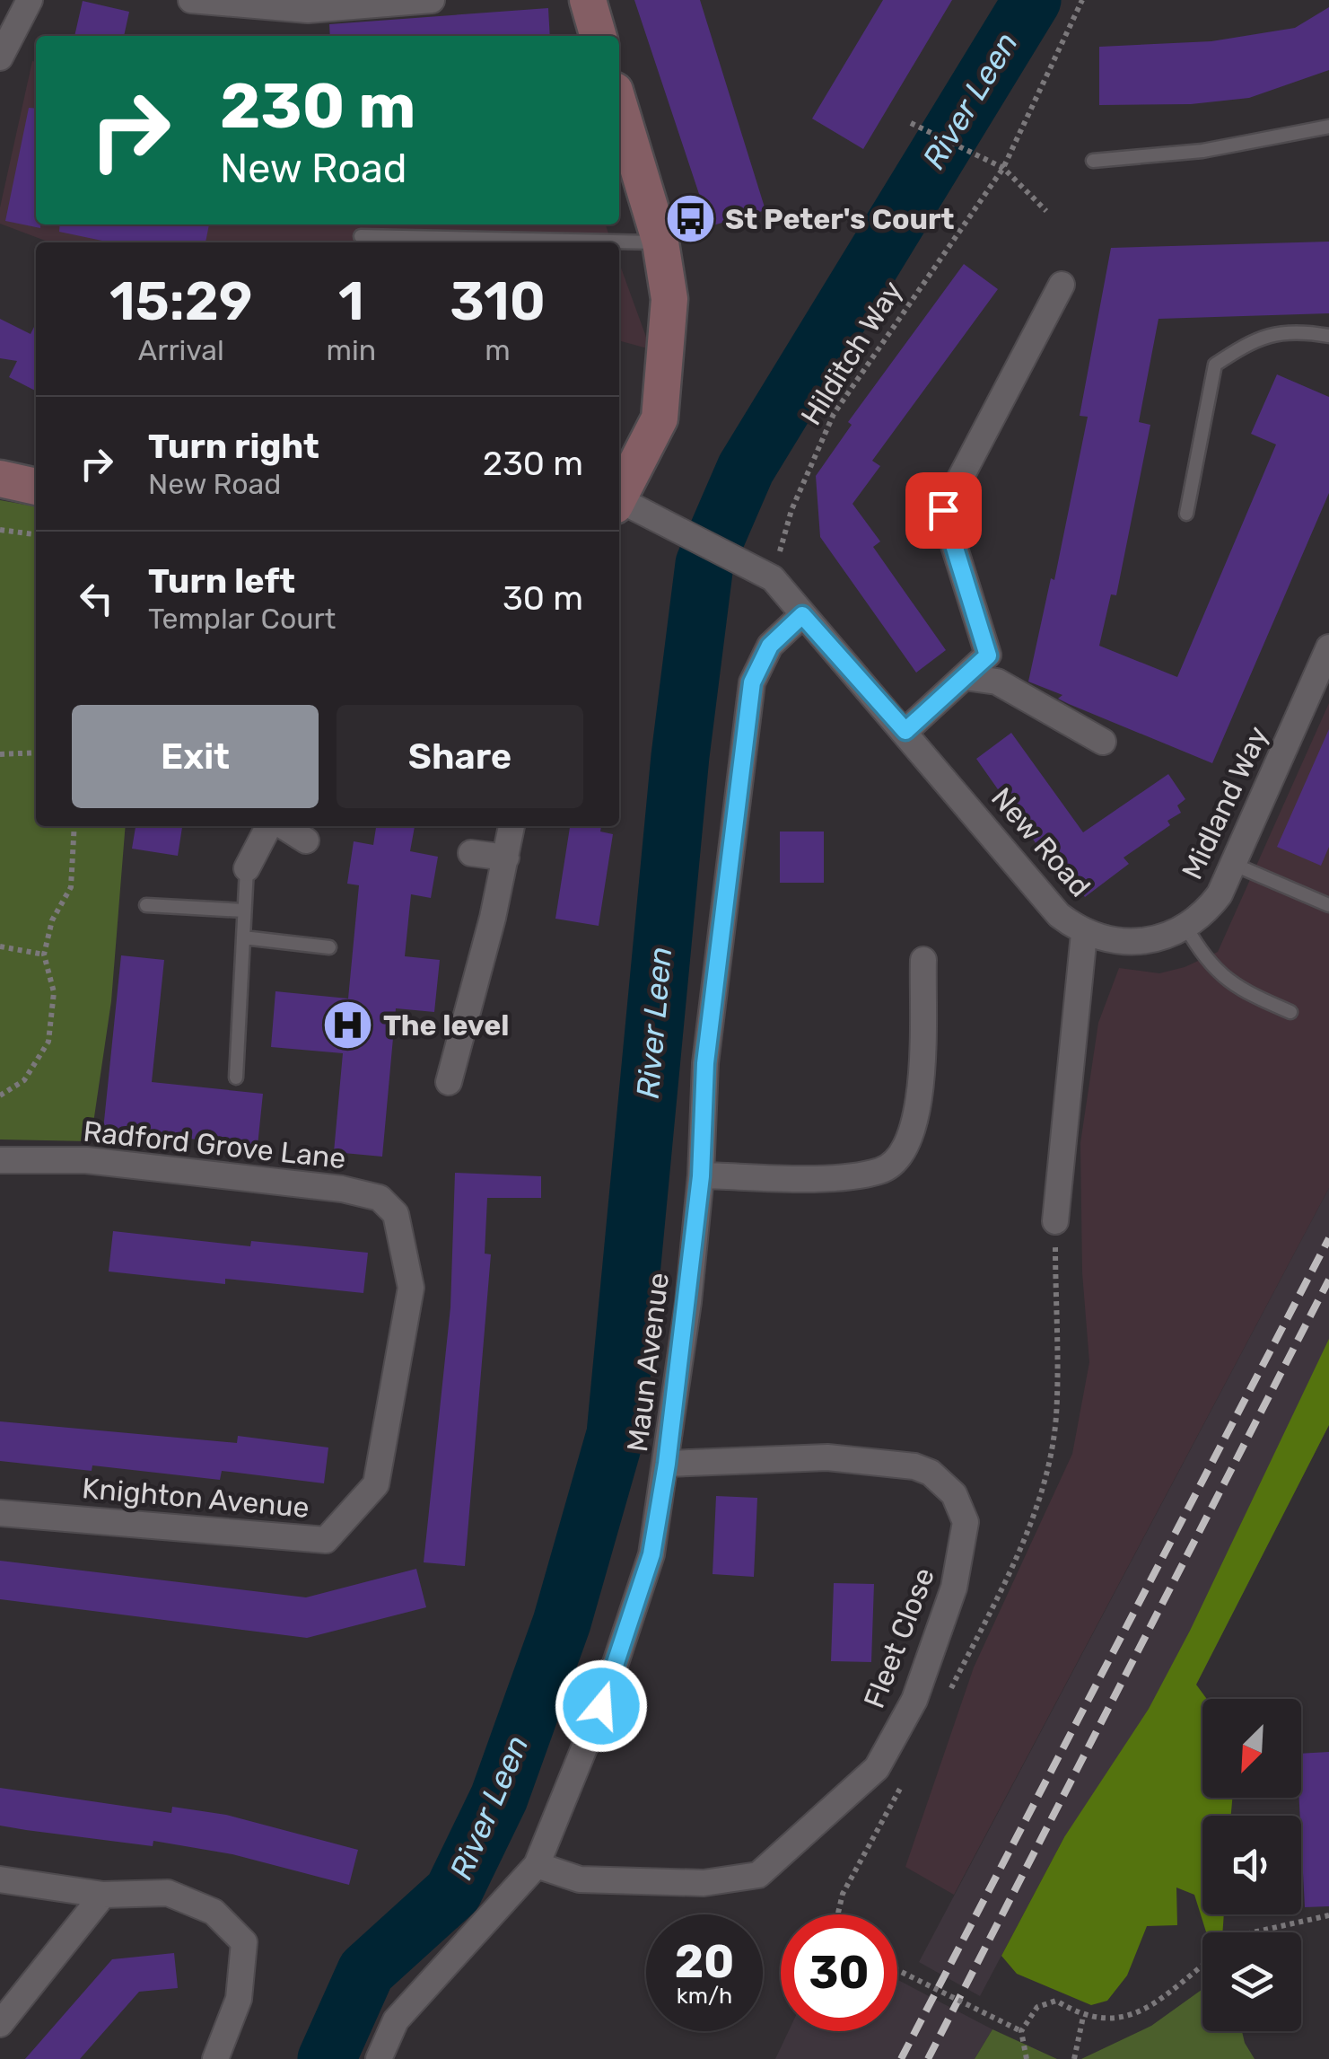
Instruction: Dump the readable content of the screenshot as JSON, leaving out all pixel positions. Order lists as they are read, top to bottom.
{
  "streets": {
    "street": [
      "Midland Way",
      "New Road",
      "Radford Grove Lane",
      "Maun Avenue",
      "Knighton Avenue",
      "Fleet Close"
    ],
    "path": ["Hilditch Way"]
  },
  "crossings": [
    ["Hilditch Way", "New Road"],
    ["Midland Way", "New Road"],
    ["New Road", "Maun Avenue"],
    ["Radford Grove Lane", "Knighton Avenue"],
    ["Maun Avenue", "Fleet Close"]
  ],
  "water": ["River Leen"],
  "places": {
    "bus stop": ["St Peter's Court"],
    "hospital": ["The level"]
  },
  "north": "bottom left",
  "page": {
    "turn": ["230 m", "New Road"],
    "eta": [
      "15:29",
      "Arrival",
      "1",
      "min",
      "310",
      "m"
    ],
    "list": [
      {
        "name": "Turn right",
        "note": "New Road",
        "value": "230 m"
      },
      {
        "name": "Turn left",
        "note": "Templar Court",
        "value": "30 m"
      }
    ],
    "buttons": ["Exit", "Share"],
    "speed": "20 km/h",
    "limit": "30"
  }
}
